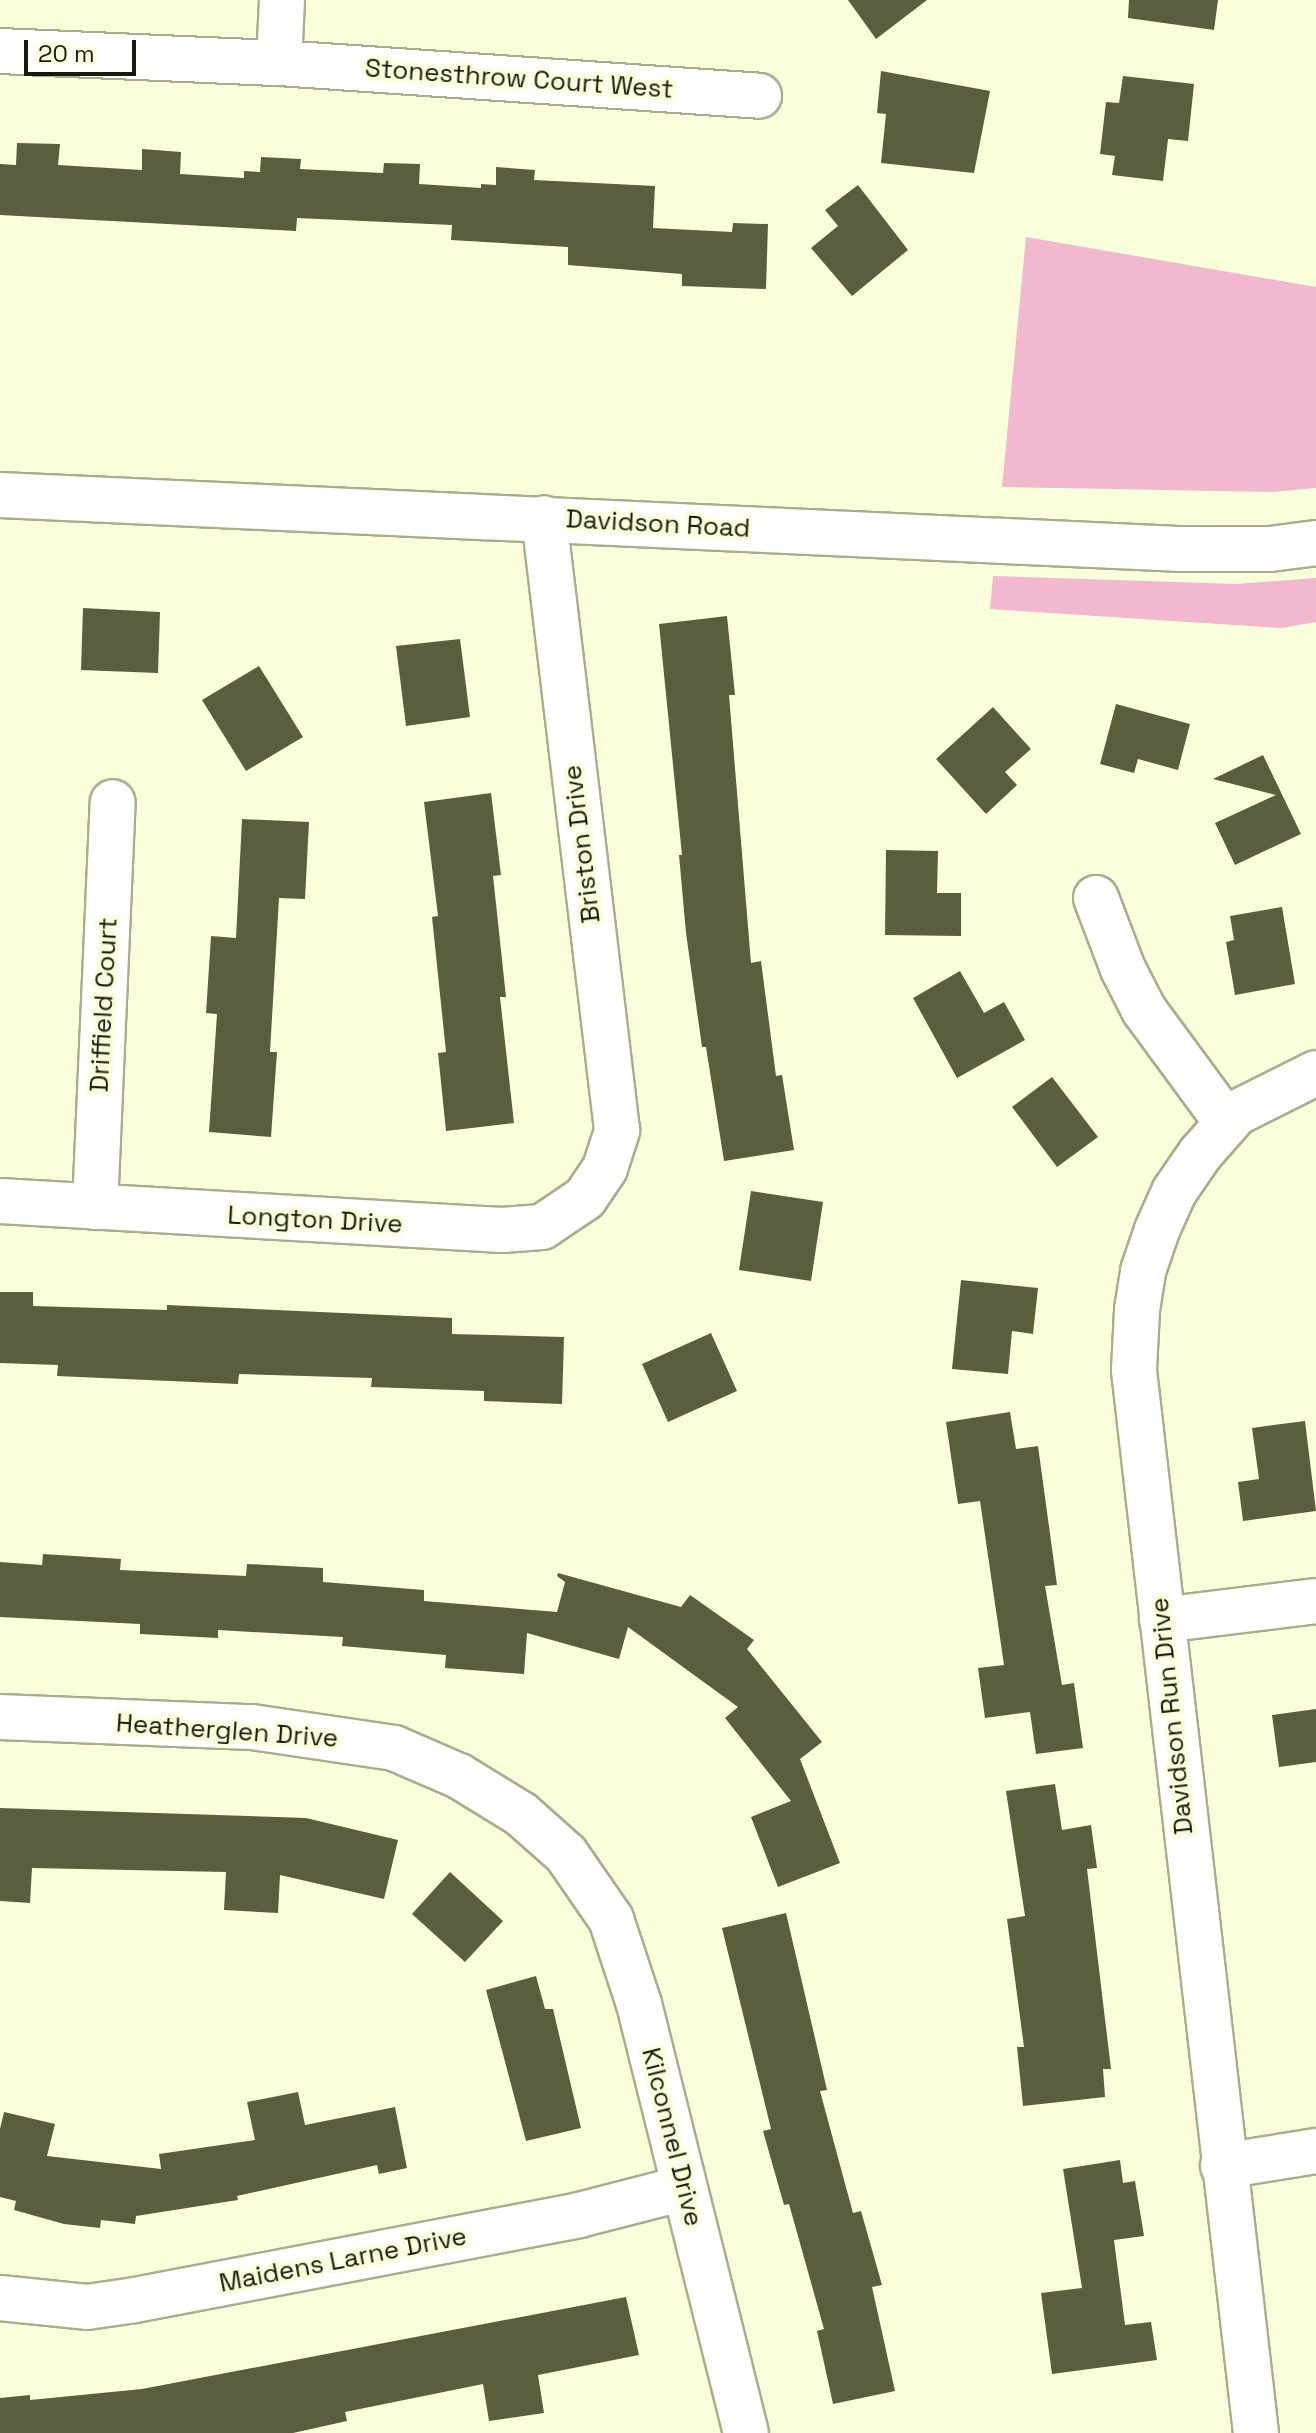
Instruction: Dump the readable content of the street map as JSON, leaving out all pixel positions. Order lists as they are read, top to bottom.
{
  "streets": {
    "street": [
      "Stonesthrow Court West",
      "Davidson Road",
      "Briston Drive",
      "Driffield Court",
      "Longton Drive",
      "Davidson Run Drive",
      "Heatherglen Drive",
      "Kilconnel Drive",
      "Maidens Larne Drive"
    ]
  },
  "crossings": [
    ["Davidson Road", "Briston Drive"],
    ["Briston Drive", "Longton Drive"],
    ["Driffield Court", "Longton Drive"],
    ["Heatherglen Drive", "Kilconnel Drive"],
    ["Kilconnel Drive", "Maidens Larne Drive"]
  ],
  "scale_bar": "20 m"
}
